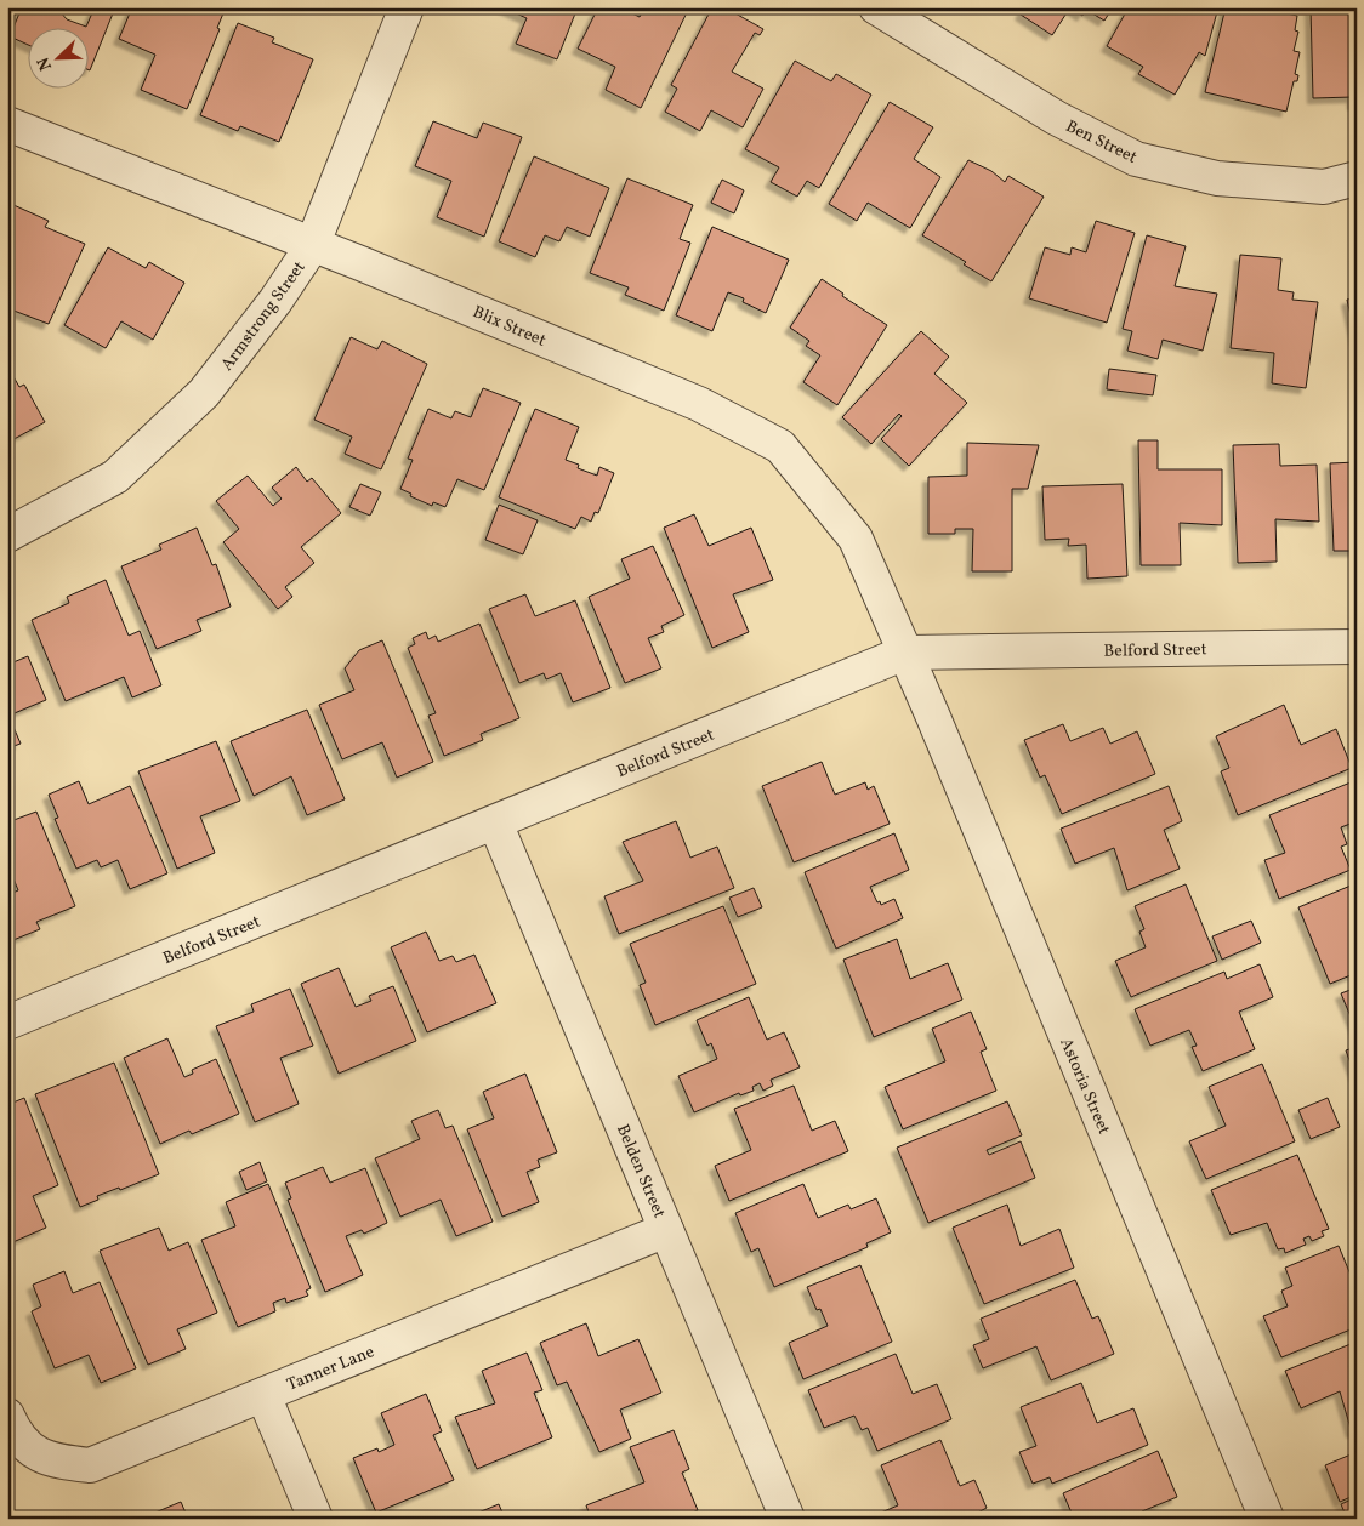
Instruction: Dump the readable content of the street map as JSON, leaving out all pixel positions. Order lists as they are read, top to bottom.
{
  "streets": {
    "street": [
      "Ben Street",
      "Armstrong Street",
      "Blix Street",
      "Belford Street",
      "Astoria Street",
      "Belden Street",
      "Tanner Lane"
    ]
  },
  "crossings": [
    ["Armstrong Street", "Blix Street"],
    ["Blix Street", "Belford Street"],
    ["Blix Street", "Astoria Street"],
    ["Belford Street", "Astoria Street"],
    ["Belford Street", "Belden Street"],
    ["Belden Street", "Tanner Lane"]
  ],
  "north": "bottom left"
}
